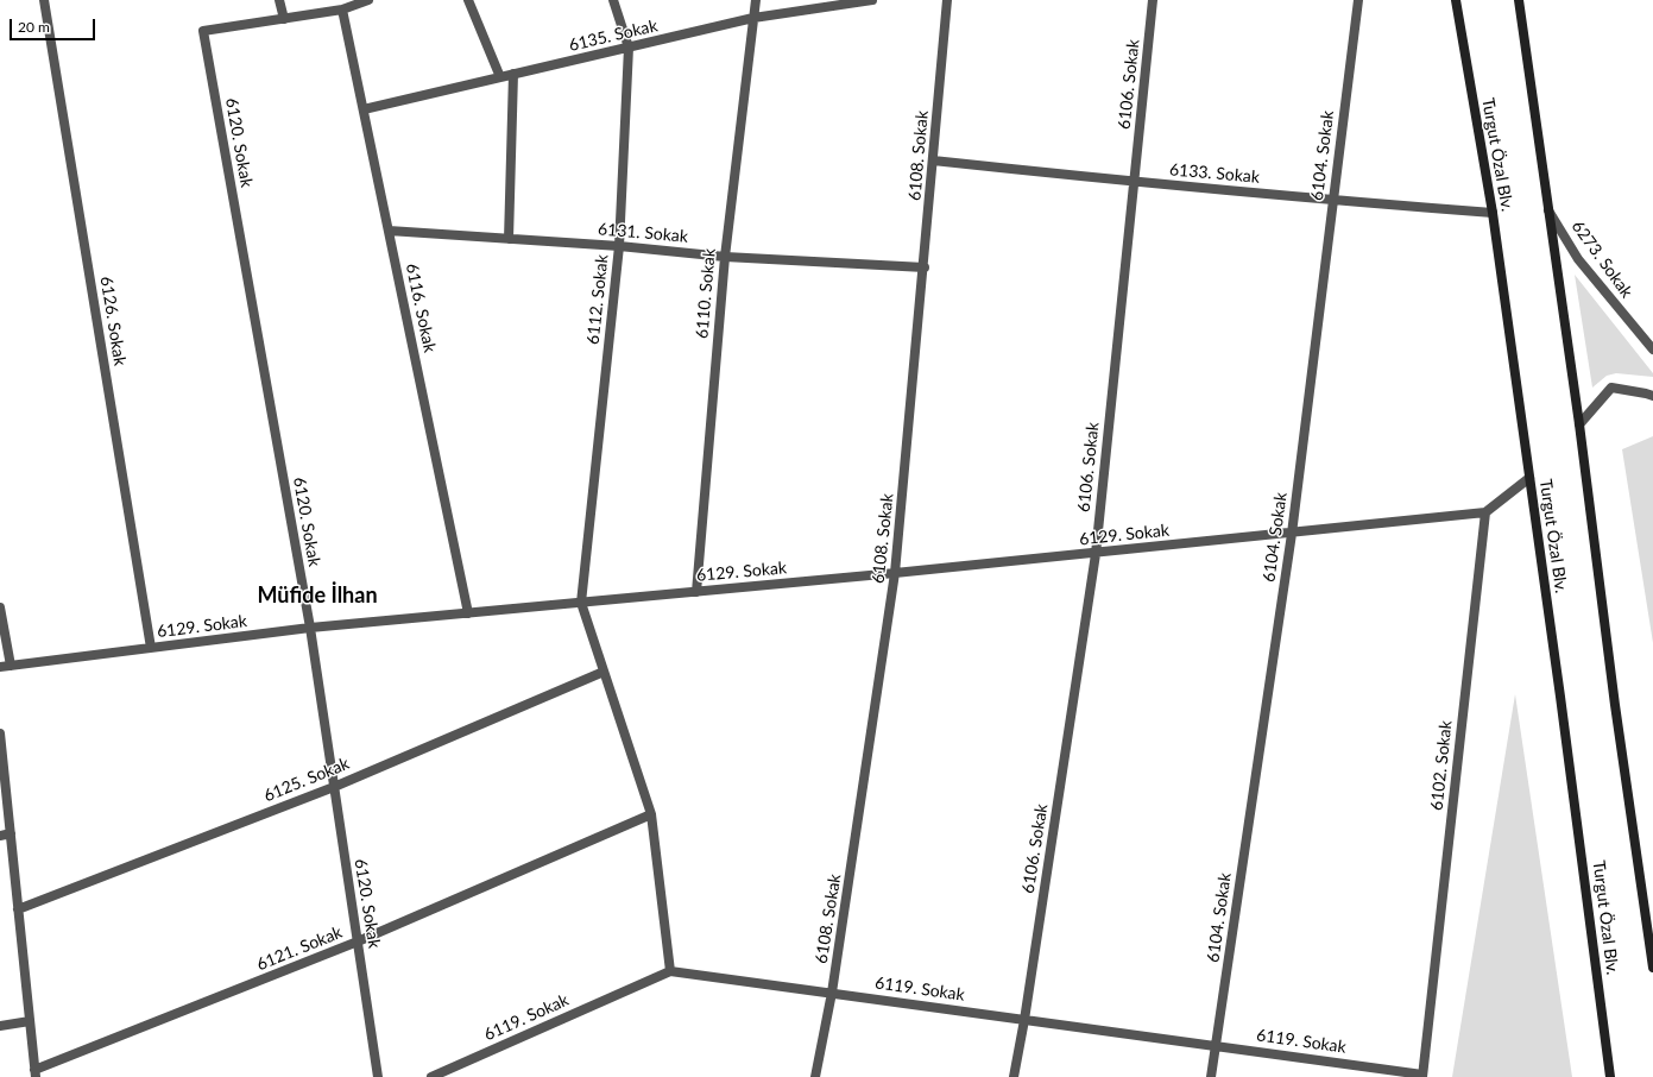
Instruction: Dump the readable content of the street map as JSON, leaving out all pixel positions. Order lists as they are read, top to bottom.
{
  "streets": {
    "main road": ["Turgut Özal Blv."],
    "street": [
      "6135. Sokak",
      "6106. Sokak",
      "6120. Sokak",
      "6108. Sokak",
      "6104. Sokak",
      "6133. Sokak",
      "6131. Sokak",
      "6273. Sokak",
      "6110. Sokak",
      "6112. Sokak",
      "6116. Sokak",
      "6126. Sokak",
      "6129. Sokak",
      "6102. Sokak",
      "6125. Sokak",
      "6121. Sokak",
      "6119. Sokak"
    ]
  },
  "crossings": [
    ["6135. Sokak", "6110. Sokak"],
    ["6135. Sokak", "6112. Sokak"],
    ["6135. Sokak", "6116. Sokak"],
    ["6106. Sokak", "6133. Sokak"],
    ["6106. Sokak", "6129. Sokak"],
    ["6106. Sokak", "6119. Sokak"],
    ["6120. Sokak", "6129. Sokak"],
    ["6120. Sokak", "6125. Sokak"],
    ["6120. Sokak", "6121. Sokak"],
    ["Turgut Özal Blv.", "6133. Sokak"],
    ["6108. Sokak", "6133. Sokak"],
    ["6108. Sokak", "6131. Sokak"],
    ["6108. Sokak", "6129. Sokak"],
    ["6108. Sokak", "6119. Sokak"],
    ["6104. Sokak", "6133. Sokak"],
    ["6104. Sokak", "6129. Sokak"],
    ["6104. Sokak", "6119. Sokak"],
    ["6131. Sokak", "6110. Sokak"],
    ["6131. Sokak", "6112. Sokak"],
    ["6131. Sokak", "6116. Sokak"],
    ["6110. Sokak", "6129. Sokak"],
    ["6112. Sokak", "6129. Sokak"],
    ["6116. Sokak", "6129. Sokak"],
    ["6126. Sokak", "6129. Sokak"],
    ["6129. Sokak", "6102. Sokak"],
    ["6102. Sokak", "6119. Sokak"]
  ],
  "districts": ["Müfide İlhan"],
  "scale_bar": "20 m"
}
